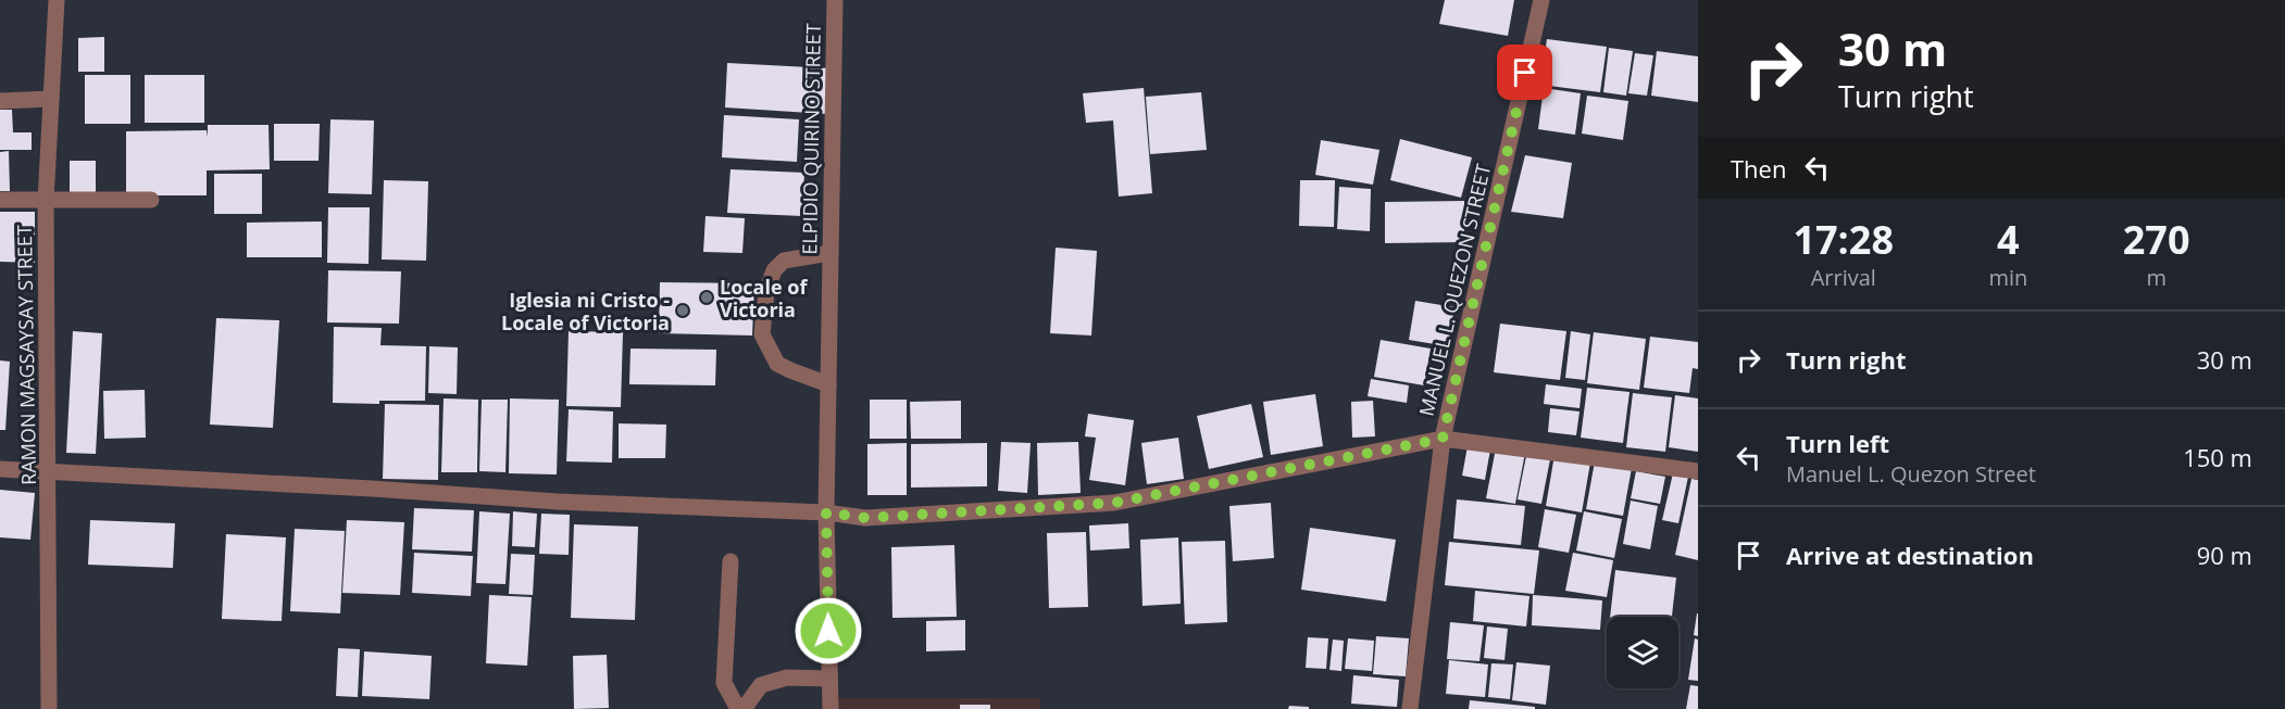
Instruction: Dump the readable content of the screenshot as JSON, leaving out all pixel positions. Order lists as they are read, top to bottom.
{
  "streets": {
    "street": ["ELPIDIO QUIRINO STREET", "MANUEL L. QUEZON STREET", "RAMON MAGSAYSAY STREET"]
  },
  "places": ["Locale of Victoria", "Iglesia ni Cristo - Locale of Victoria"],
  "page": {
    "turn": ["30 m", "Turn right"],
    "then": "Then",
    "eta": [
      "17:28",
      "Arrival",
      "4",
      "min",
      "270",
      "m"
    ],
    "list": [
      {
        "name": "Turn right",
        "value": "30 m"
      },
      {
        "name": "Turn left",
        "note": "Manuel L. Quezon Street",
        "value": "150 m"
      },
      {
        "name": "Arrive at destination",
        "value": "90 m"
      }
    ]
  }
}
